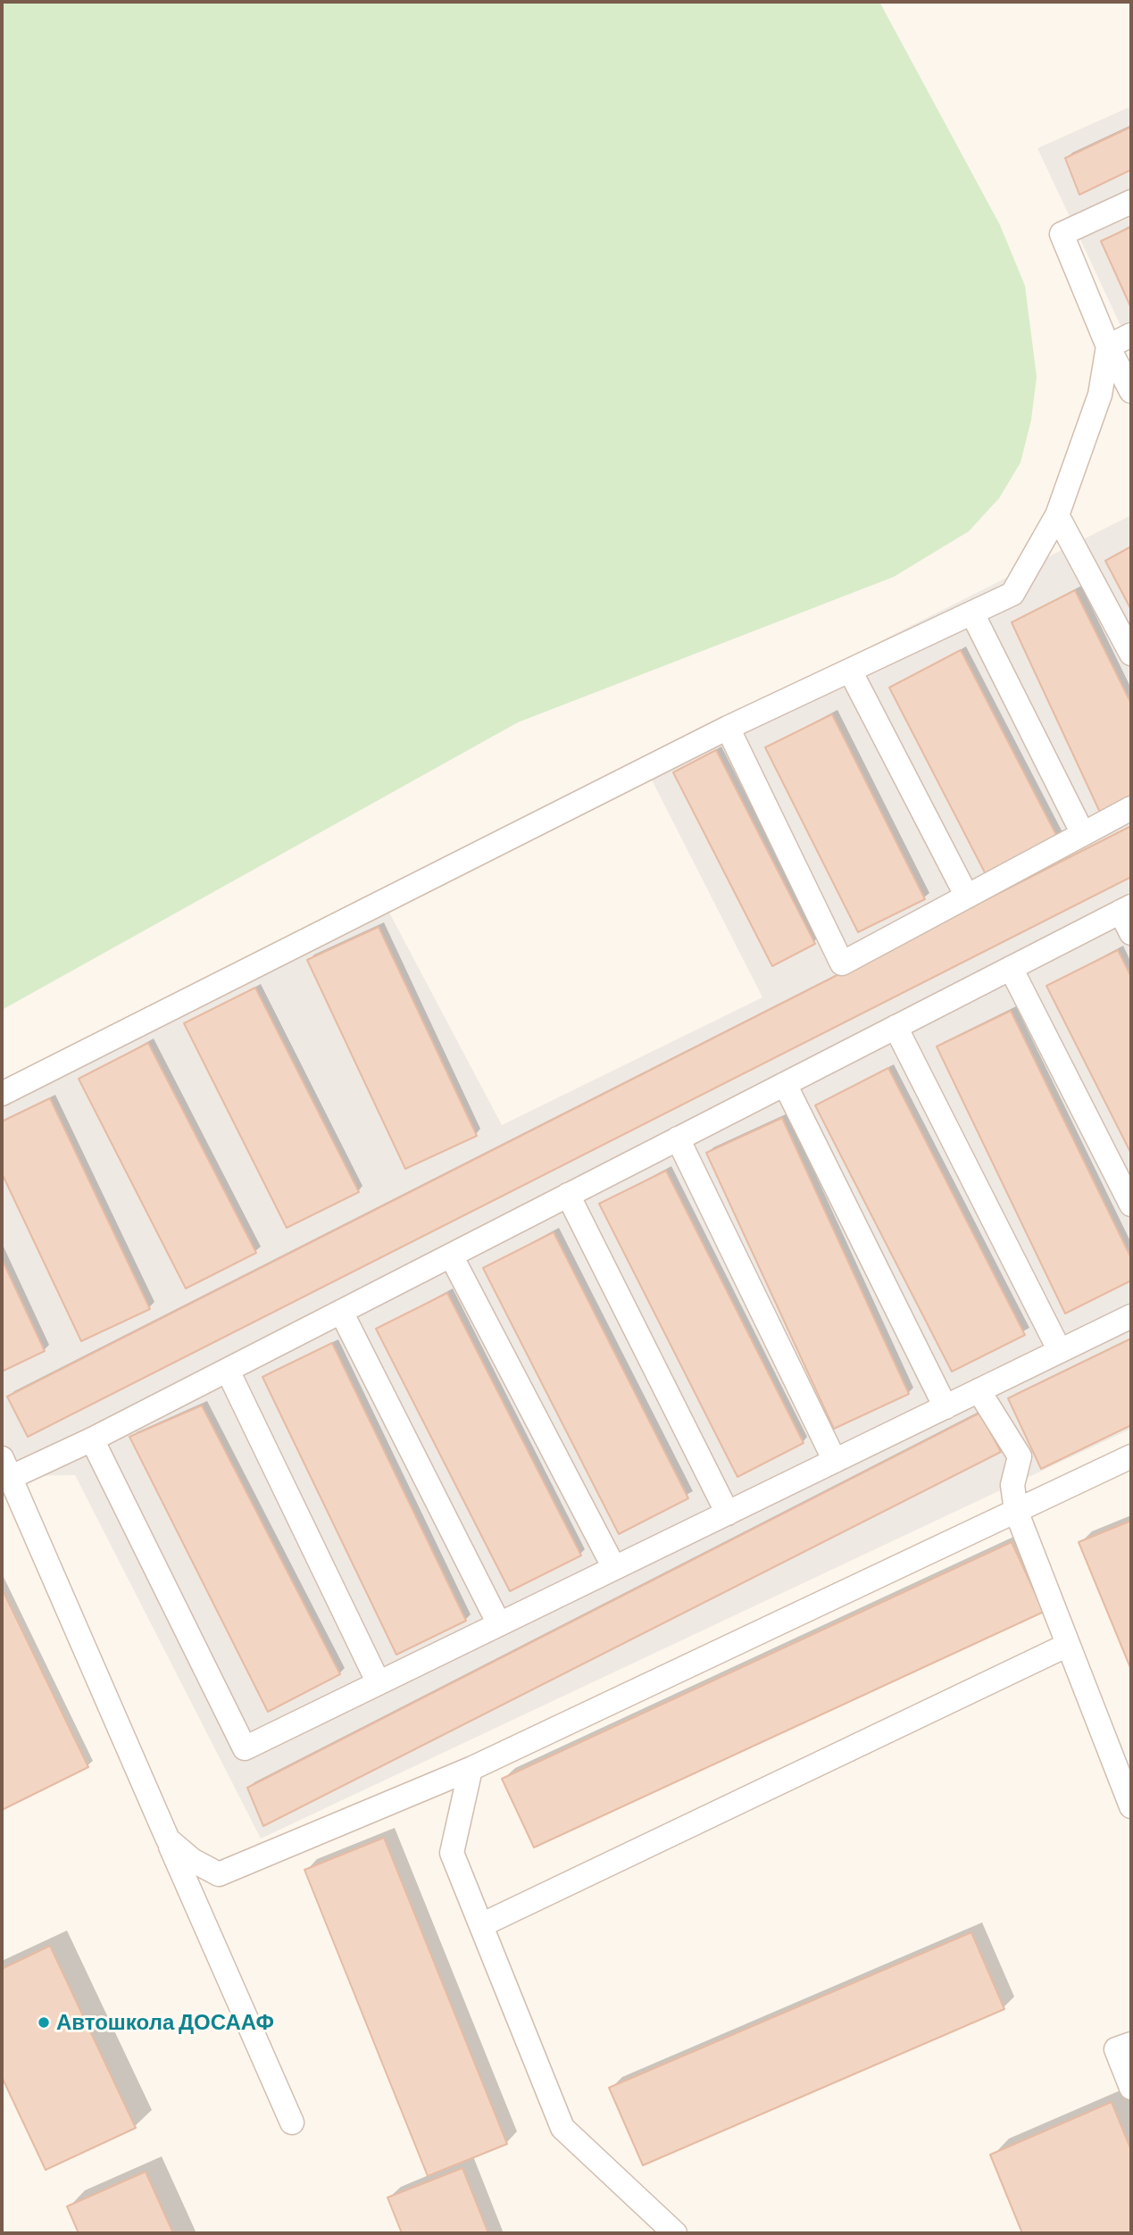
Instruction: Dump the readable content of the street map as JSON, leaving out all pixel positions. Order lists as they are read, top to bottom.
{
  "places": ["Автошкола ДОСААФ"]
}
